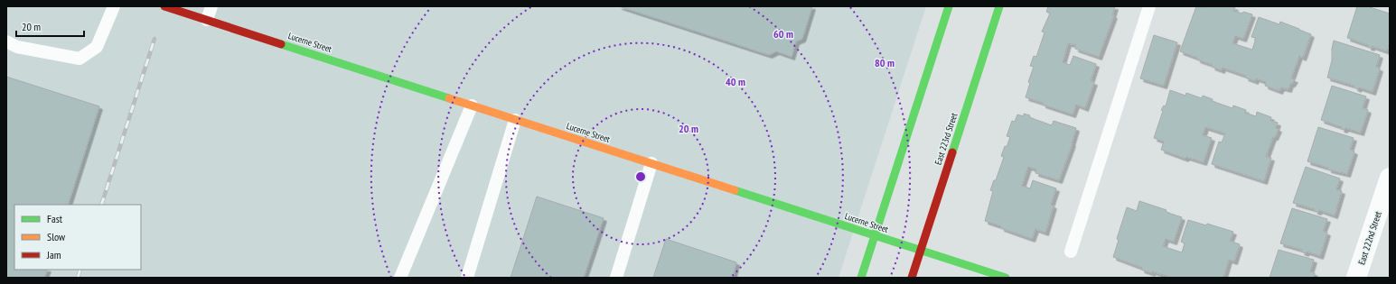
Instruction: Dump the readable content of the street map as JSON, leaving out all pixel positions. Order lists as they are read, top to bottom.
{
  "streets": {
    "street": ["Lucerne Street", "East 223rd Street", "East 222nd Street"]
  },
  "crossings": [
    ["Lucerne Street", "East 223rd Street"]
  ],
  "legend": ["Fast", "Slow", "Jam"],
  "scale_bar": "20 m",
  "rings": [
    "60 m",
    "80 m",
    "40 m",
    "20 m"
  ]
}
